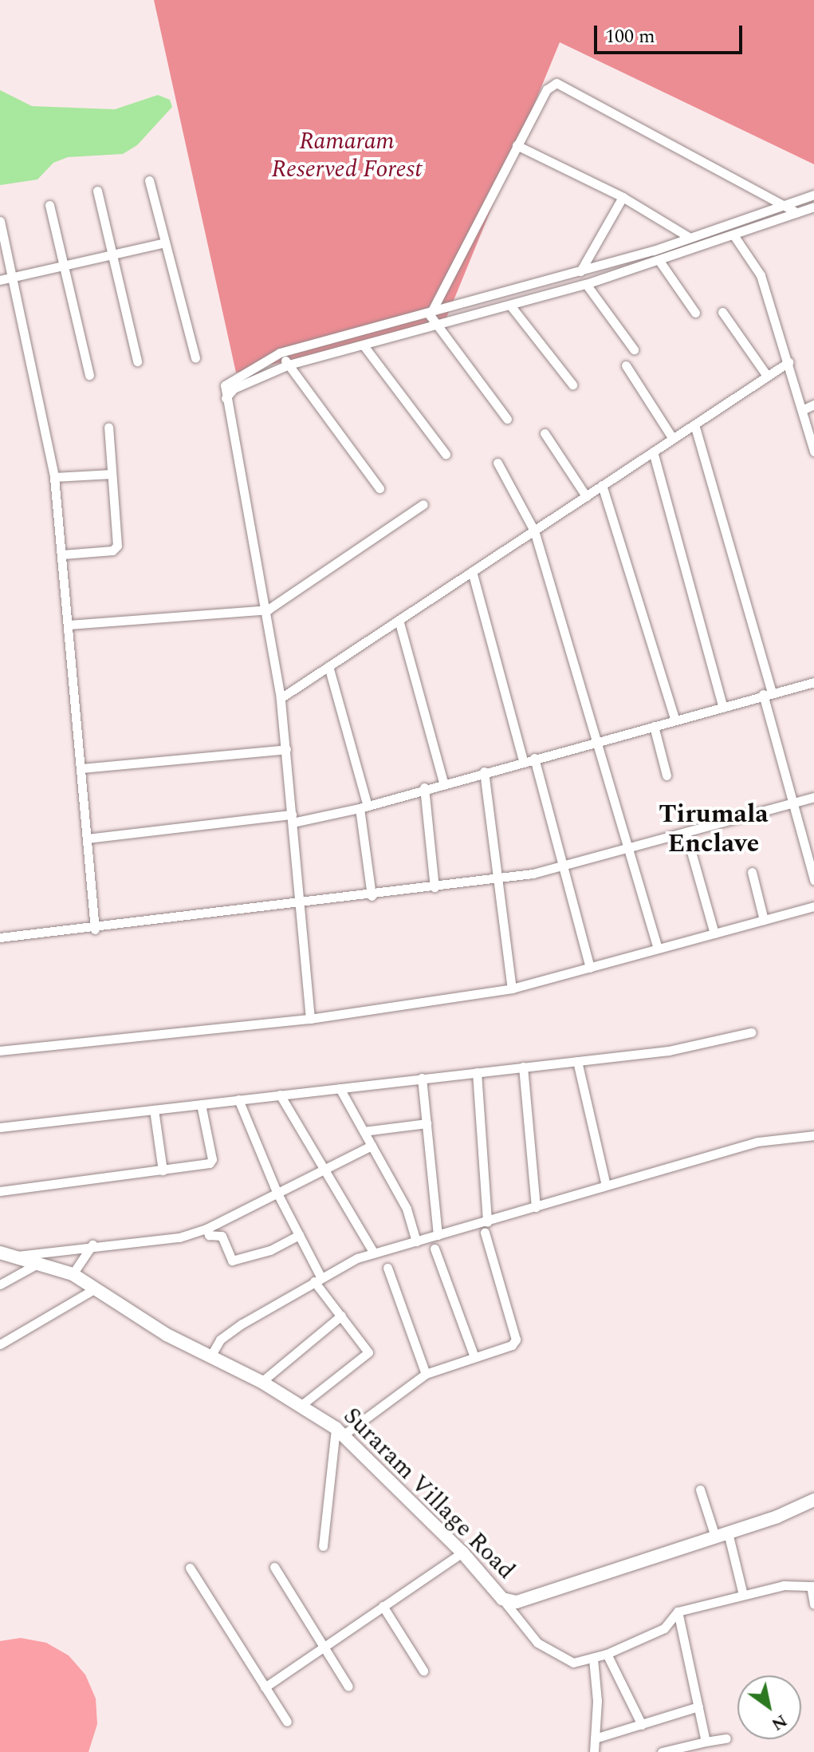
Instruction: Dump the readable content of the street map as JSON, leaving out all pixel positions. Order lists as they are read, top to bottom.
{
  "streets": {
    "main road": ["Suraram Village Road"]
  },
  "districts": ["Tirumala Enclave"],
  "parks": ["Ramaram Reserved Forest"],
  "scale_bar": "100 m",
  "north": "bottom right"
}
